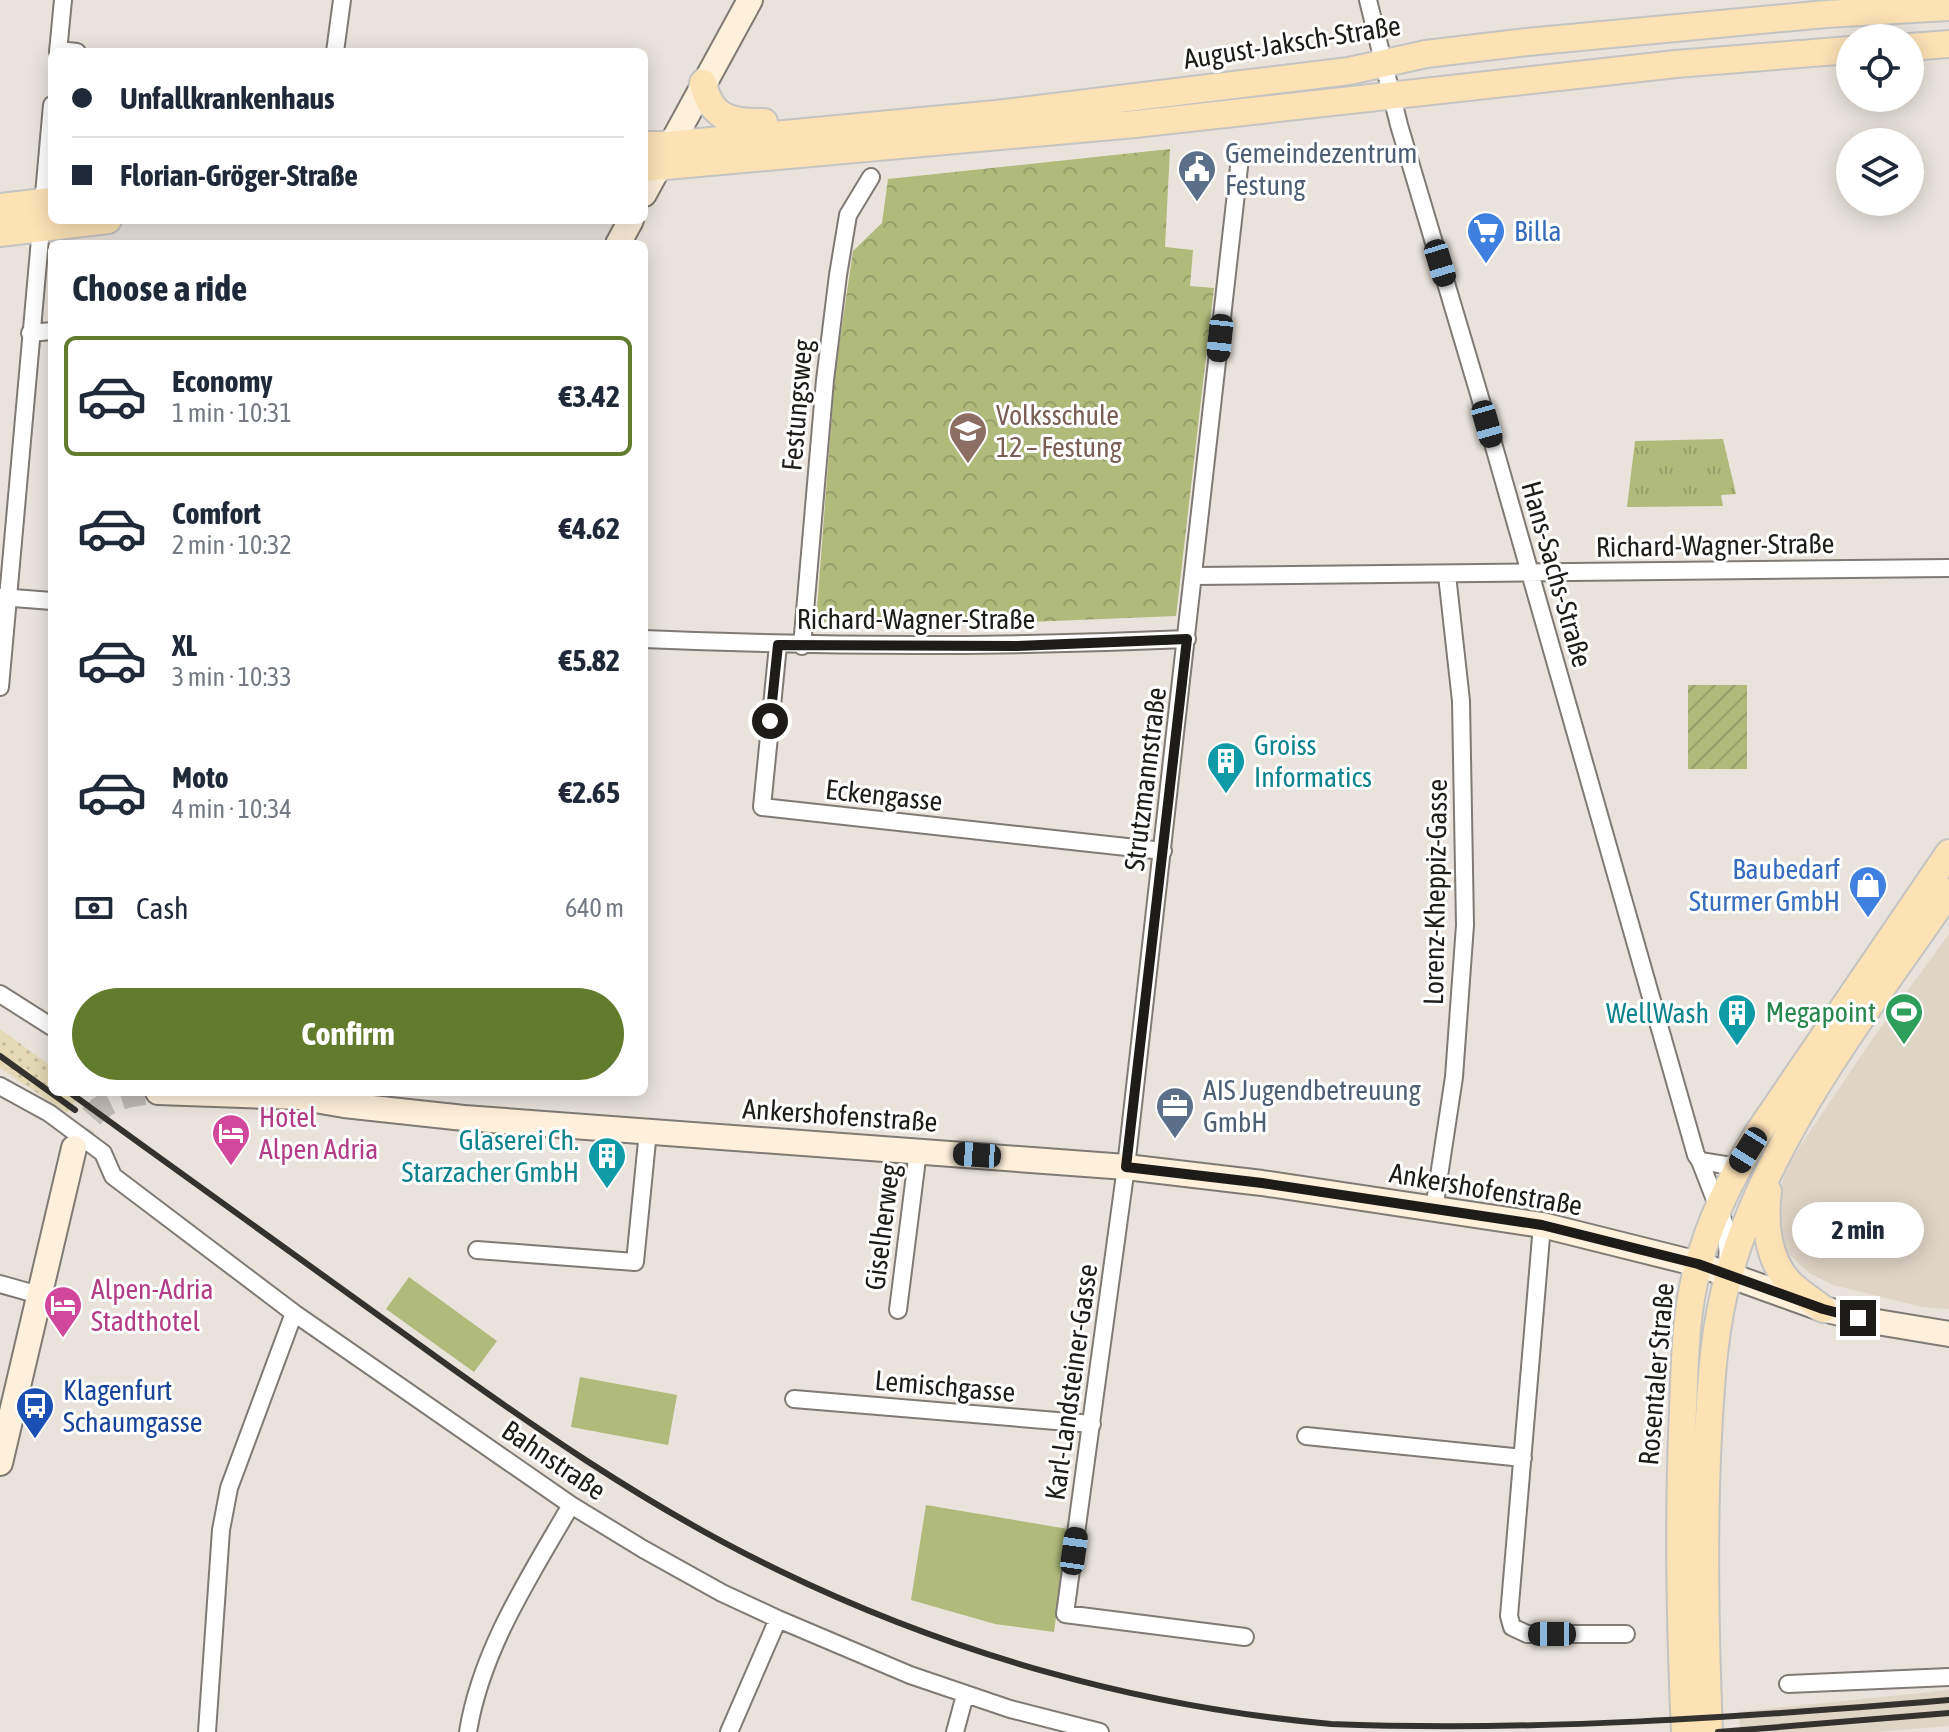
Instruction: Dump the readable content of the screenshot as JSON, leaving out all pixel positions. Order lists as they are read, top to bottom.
{
  "streets": {
    "main road": ["August-Jaksch-Straße", "Rosentaler Straße"],
    "street": [
      "Festungsweg",
      "Richard-Wagner-Straße",
      "Hans-Sachs-Straße",
      "Strutzmannstraße",
      "Eckengasse",
      "Lorenz-Kheppiz-Gasse",
      "Ankershofenstraße",
      "Giselherweg",
      "Karl-Landsteiner-Gasse",
      "Lemischgasse",
      "Bahnstraße"
    ]
  },
  "crossings": [
    ["August-Jaksch-Straße", "Hans-Sachs-Straße"],
    ["Festungsweg", "Richard-Wagner-Straße"],
    ["Richard-Wagner-Straße", "Hans-Sachs-Straße"],
    ["Richard-Wagner-Straße", "Strutzmannstraße"],
    ["Richard-Wagner-Straße", "Eckengasse"],
    ["Richard-Wagner-Straße", "Lorenz-Kheppiz-Gasse"],
    ["Hans-Sachs-Straße", "Ankershofenstraße"],
    ["Hans-Sachs-Straße", "Rosentaler Straße"],
    ["Strutzmannstraße", "Eckengasse"],
    ["Strutzmannstraße", "Ankershofenstraße"],
    ["Strutzmannstraße", "Karl-Landsteiner-Gasse"],
    ["Lorenz-Kheppiz-Gasse", "Ankershofenstraße"],
    ["Ankershofenstraße", "Giselherweg"],
    ["Ankershofenstraße", "Rosentaler Straße"],
    ["Ankershofenstraße", "Karl-Landsteiner-Gasse"],
    ["Karl-Landsteiner-Gasse", "Lemischgasse"]
  ],
  "places": {
    "public building": ["Gemeindezentrum Festung"],
    "supermarket": ["Billa"],
    "school or university": ["Volksschule 12 – Festung"],
    "building": ["Groiss Informatics", "WellWash", "Glaserei Ch. Starzacher GmbH"],
    "shop": ["Baubedarf Sturmer GmbH"],
    "sports": ["Megapoint"],
    "office": ["AIS Jugendbetreuung GmbH"],
    "hotel": ["Hotel Alpen Adria", "Alpen-Adria Stadthotel"],
    "bus stop": ["Klagenfurt Schaumgasse"]
  },
  "page": {
    "banner": ["Unfallkrankenhaus", "Florian-Gröger-Straße"],
    "heading": "Choose a ride",
    "list": [
      {
        "name": "Economy",
        "note": "1 min · 10:31",
        "value": "€3.42"
      },
      {
        "name": "Comfort",
        "note": "2 min · 10:32",
        "value": "€4.62"
      },
      {
        "name": "XL",
        "note": "3 min · 10:33",
        "value": "€5.82"
      },
      {
        "name": "Moto",
        "note": "4 min · 10:34",
        "value": "€2.65"
      }
    ],
    "pay": ["Cash", "640 m"],
    "buttons": "Confirm",
    "bubble": "2 min"
  }
}
